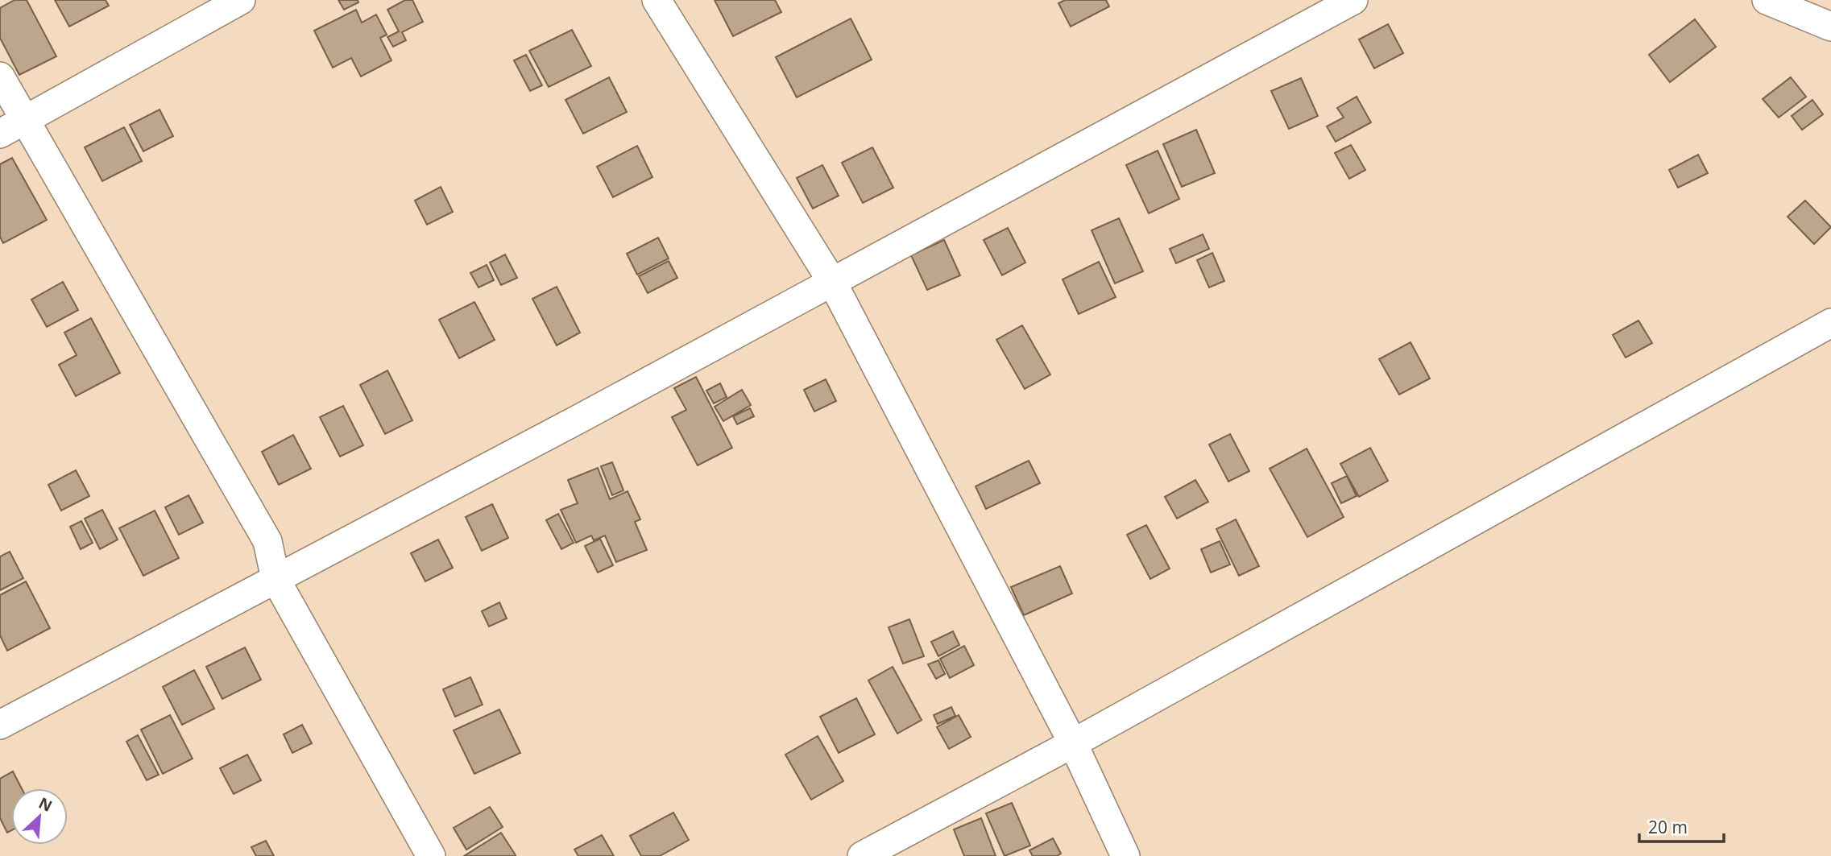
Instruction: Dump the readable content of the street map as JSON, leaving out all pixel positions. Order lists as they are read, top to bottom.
{
  "scale_bar": "20 m",
  "north": "top right"
}
